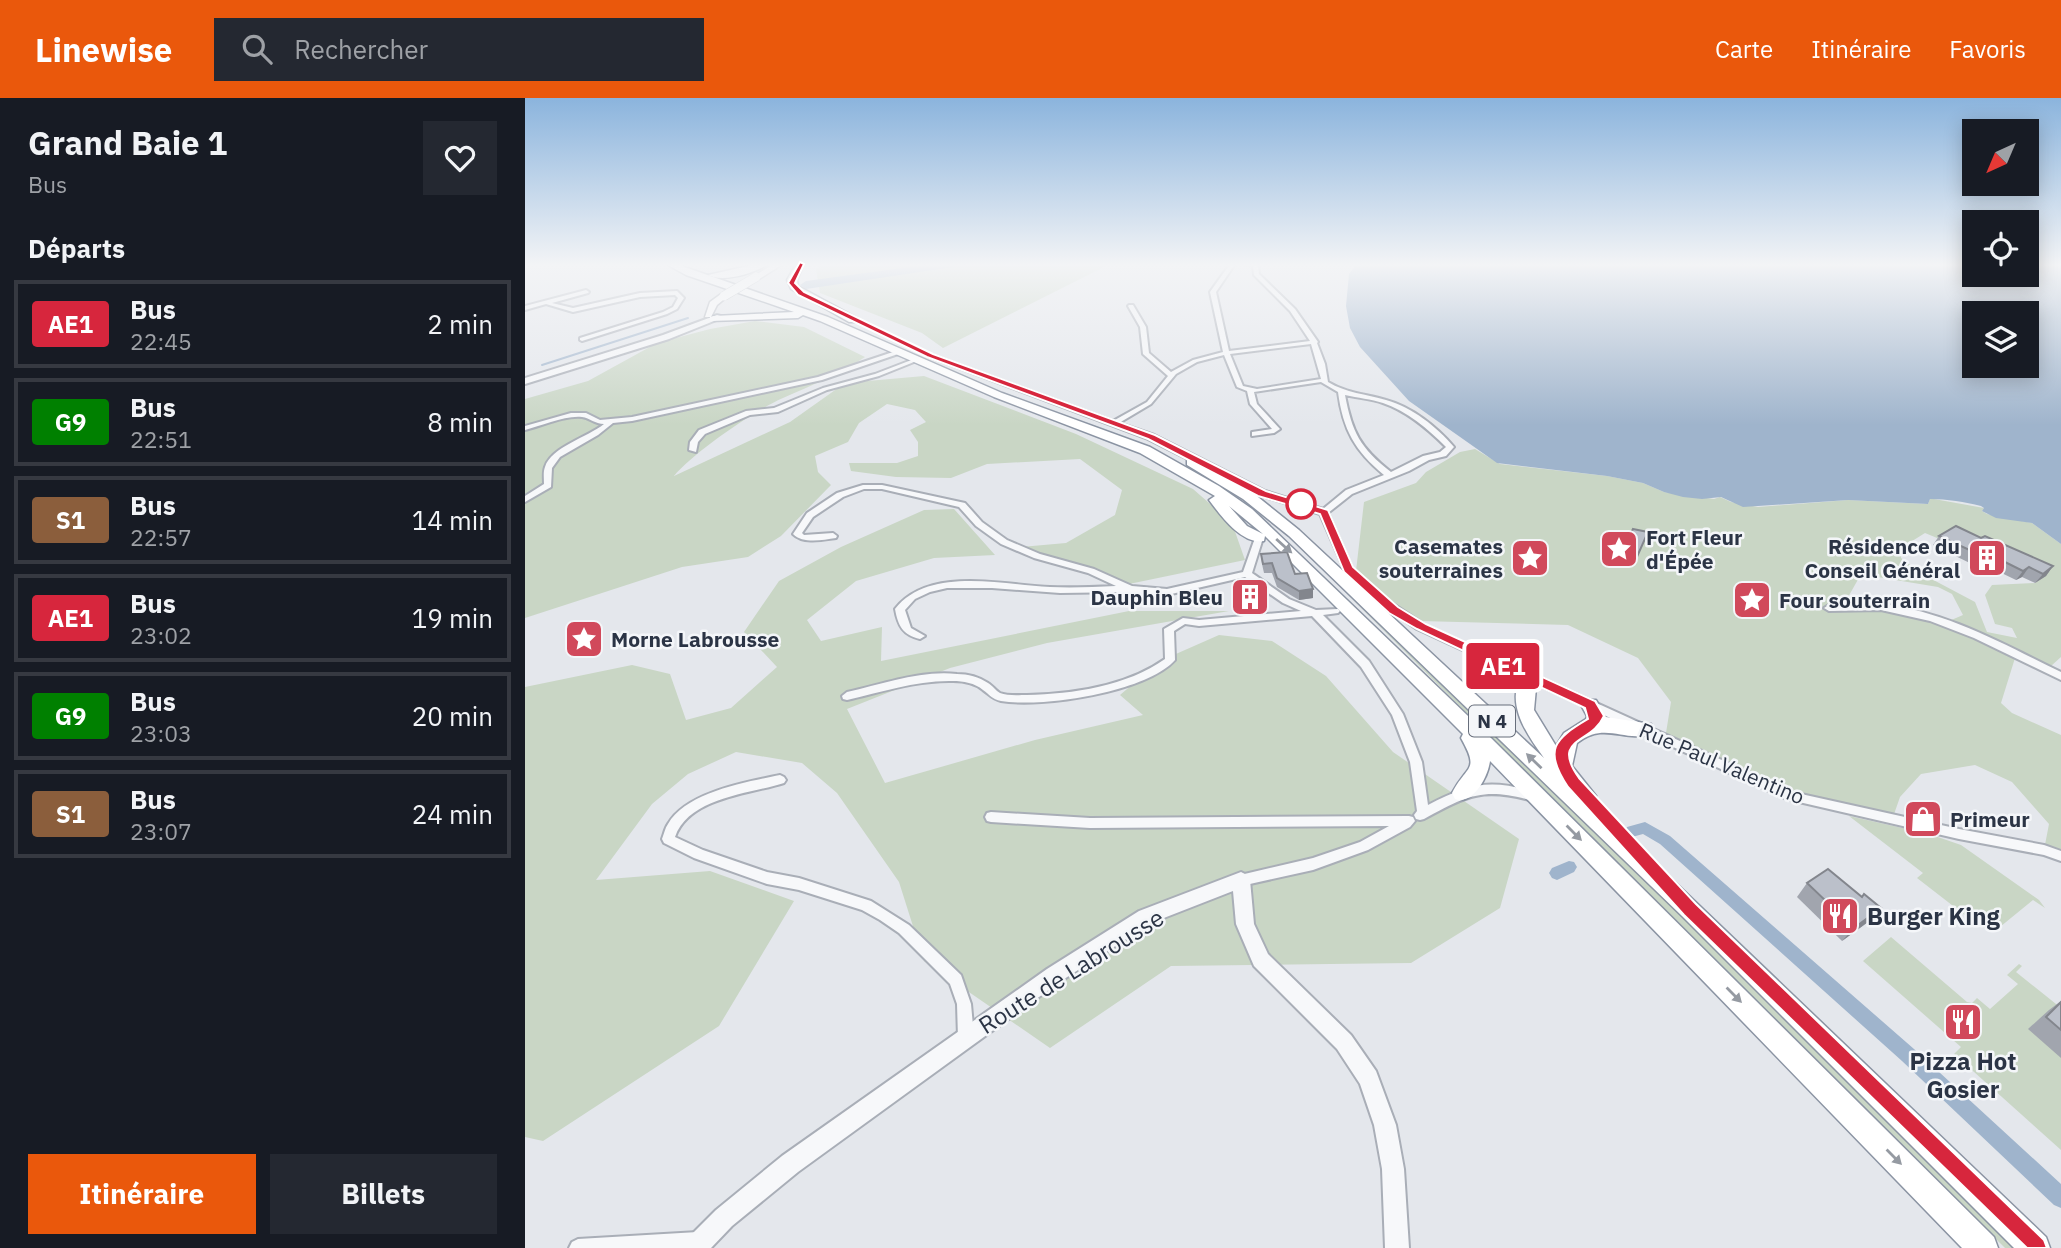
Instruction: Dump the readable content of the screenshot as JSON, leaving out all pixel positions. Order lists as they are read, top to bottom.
{
  "streets": {
    "highway": ["N 4"],
    "street": ["Rue Paul Valentino", "Route de Labrousse"]
  },
  "crossings": [
    ["N 4", "Route de Labrousse"]
  ],
  "places": {
    "place": [
      "Fort Fleur d'Épée",
      "Casemates souterraines",
      "Four souterrain",
      "Morne Labrousse"
    ],
    "building": ["Résidence du Conseil Général", "Dauphin Bleu"],
    "shop": ["Primeur"],
    "restaurant": ["Burger King", "Pizza Hot Gosier"]
  },
  "lines": ["bus line AE1"],
  "north": "bottom left",
  "page": {
    "header": "Linewise",
    "search": "Rechercher",
    "nav": ["Carte", "Itinéraire", "Favoris"],
    "heading": [
      ["Grand Baie 1", "Bus"],
      "Départs"
    ],
    "on_map": "AE1",
    "list": [
      {
        "mark": "AE1",
        "name": "Bus",
        "note": "22:45",
        "value": "2 min"
      },
      {
        "mark": "G9",
        "name": "Bus",
        "note": "22:51",
        "value": "8 min"
      },
      {
        "mark": "S1",
        "name": "Bus",
        "note": "22:57",
        "value": "14 min"
      },
      {
        "mark": "AE1",
        "name": "Bus",
        "note": "23:02",
        "value": "19 min"
      },
      {
        "mark": "G9",
        "name": "Bus",
        "note": "23:03",
        "value": "20 min"
      },
      {
        "mark": "S1",
        "name": "Bus",
        "note": "23:07",
        "value": "24 min"
      }
    ],
    "buttons": ["Itinéraire", "Billets"]
  }
}
